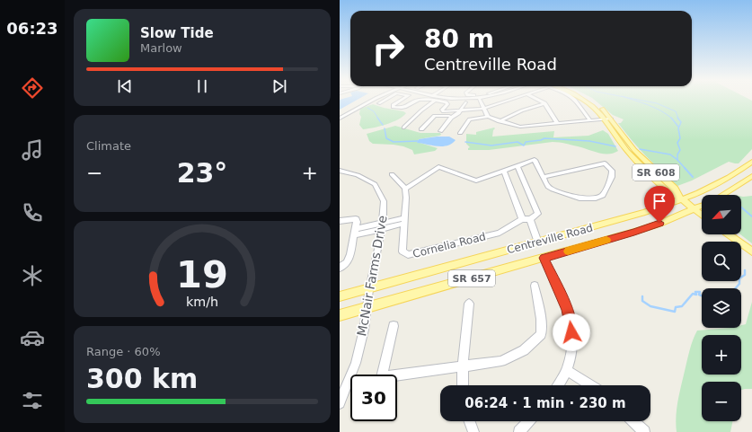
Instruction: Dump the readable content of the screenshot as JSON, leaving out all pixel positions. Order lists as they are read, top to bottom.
{
  "streets": {
    "main road": ["SR 608", "Centreville Road", "SR 657"],
    "street": ["Cornelia Road", "McNair Farms Drive"]
  },
  "crossings": [
    ["SR 608", "Centreville Road"],
    ["Centreville Road", "McNair Farms Drive"]
  ],
  "north": "bottom left",
  "page": {
    "tabs": "06:23",
    "turn": ["80 m", "Centreville Road"],
    "song": ["Slow Tide", "Marlow"],
    "tile": [
      "Climate",
      ["Range · 60%", "300 km"]
    ],
    "heat": ["−", "23°", "+"],
    "map_buttons": ["+", "−"],
    "limit": "30",
    "trip": "06:24 · 1 min · 230 m",
    "gauge": ["19", "km/h"]
  }
}
